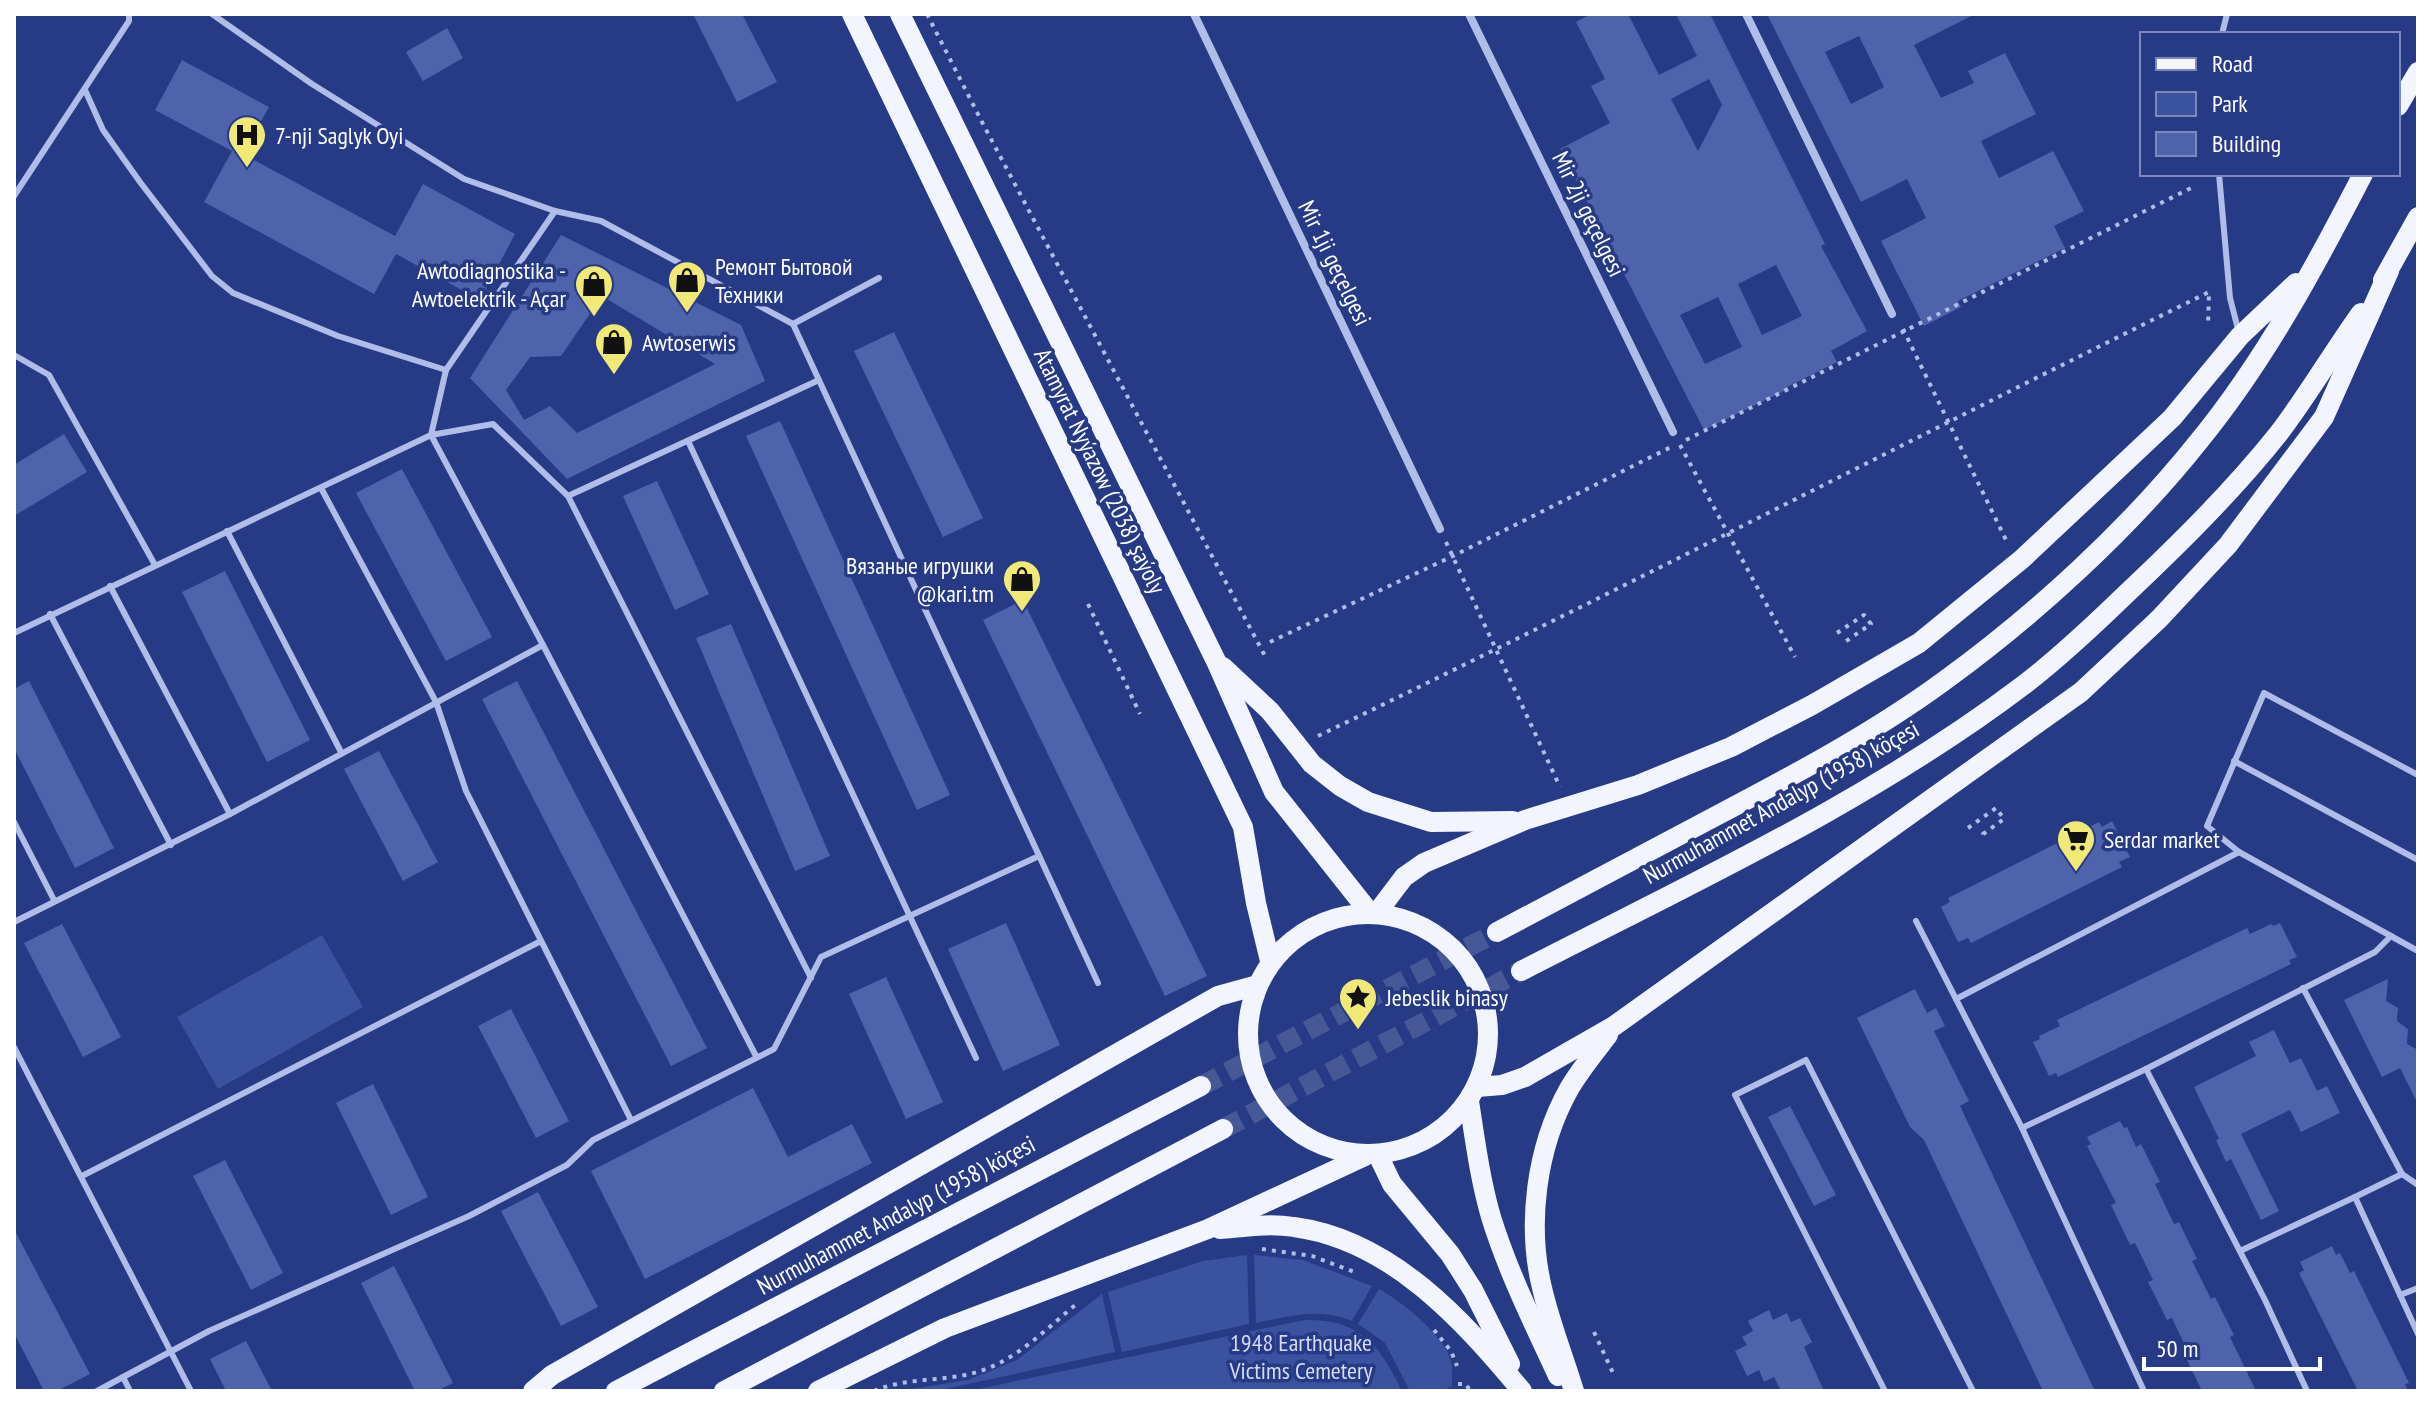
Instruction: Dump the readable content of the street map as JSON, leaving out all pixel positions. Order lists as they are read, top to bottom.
{
  "streets": {
    "main road": ["Atamyrat Nyýazow (2038) şaýoly", "Nurmuhammet Andalyp (1958) köçesi"],
    "street": ["Mir 2ji geçelgesi", "Mir 1ji geçelgesi"]
  },
  "parks": ["1948 Earthquake Victims Cemetery"],
  "places": {
    "hospital": ["7-nji Saglyk Oyi"],
    "shop": [
      "Ремонт Бытовой Техники",
      "Awtodiagnostika - Awtoelektrik - Açar",
      "Awtoserwis",
      "Вязаные игрушки @kari.tm"
    ],
    "supermarket": ["Serdar market"],
    "place": ["Jebeslik binasy"]
  },
  "legend": ["Road", "Park", "Building"],
  "scale_bar": "50 m"
}
